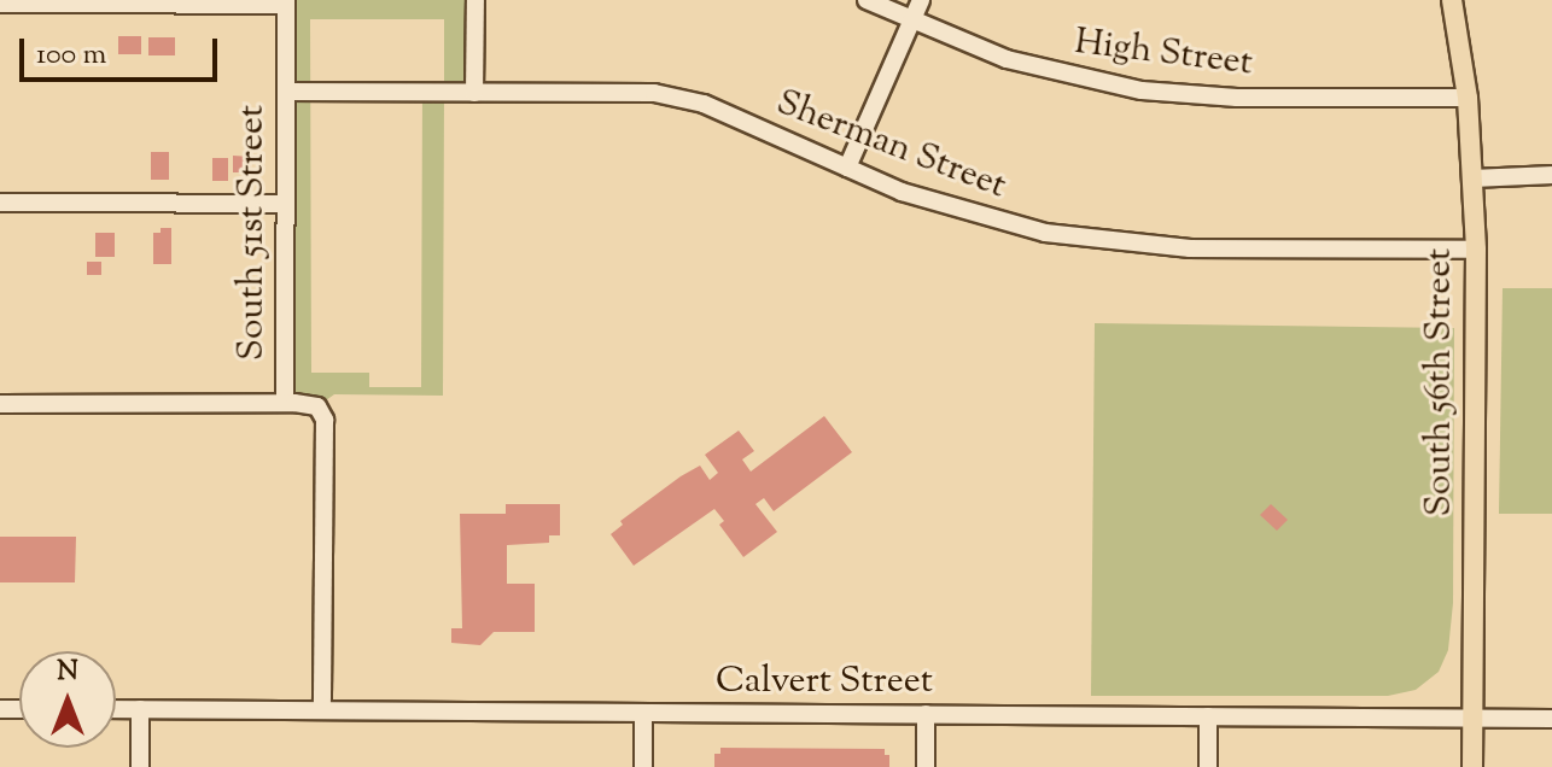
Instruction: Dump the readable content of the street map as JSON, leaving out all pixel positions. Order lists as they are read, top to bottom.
{
  "streets": {
    "main road": ["South 56th Street"],
    "street": [
      "High Street",
      "Sherman Street",
      "South 51st Street",
      "Calvert Street"
    ]
  },
  "crossings": [
    ["High Street", "South 56th Street"],
    ["Sherman Street", "South 51st Street"],
    ["Sherman Street", "South 56th Street"],
    ["South 56th Street", "Calvert Street"]
  ],
  "scale_bar": "100 m",
  "north": "top"
}
